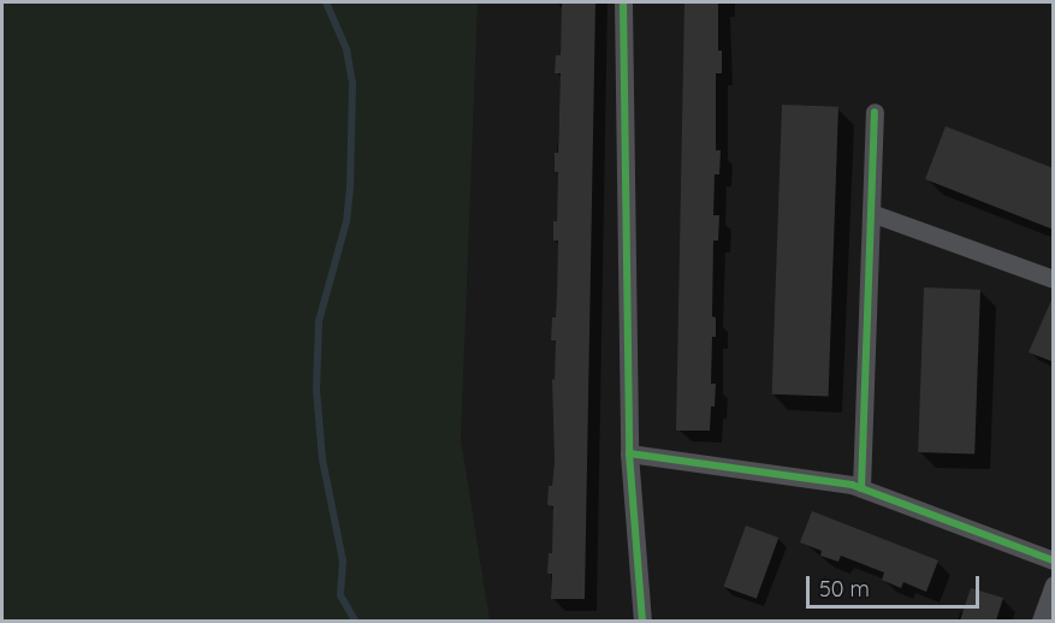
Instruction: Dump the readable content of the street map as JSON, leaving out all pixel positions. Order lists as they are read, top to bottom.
{
  "scale_bar": "50 m"
}
